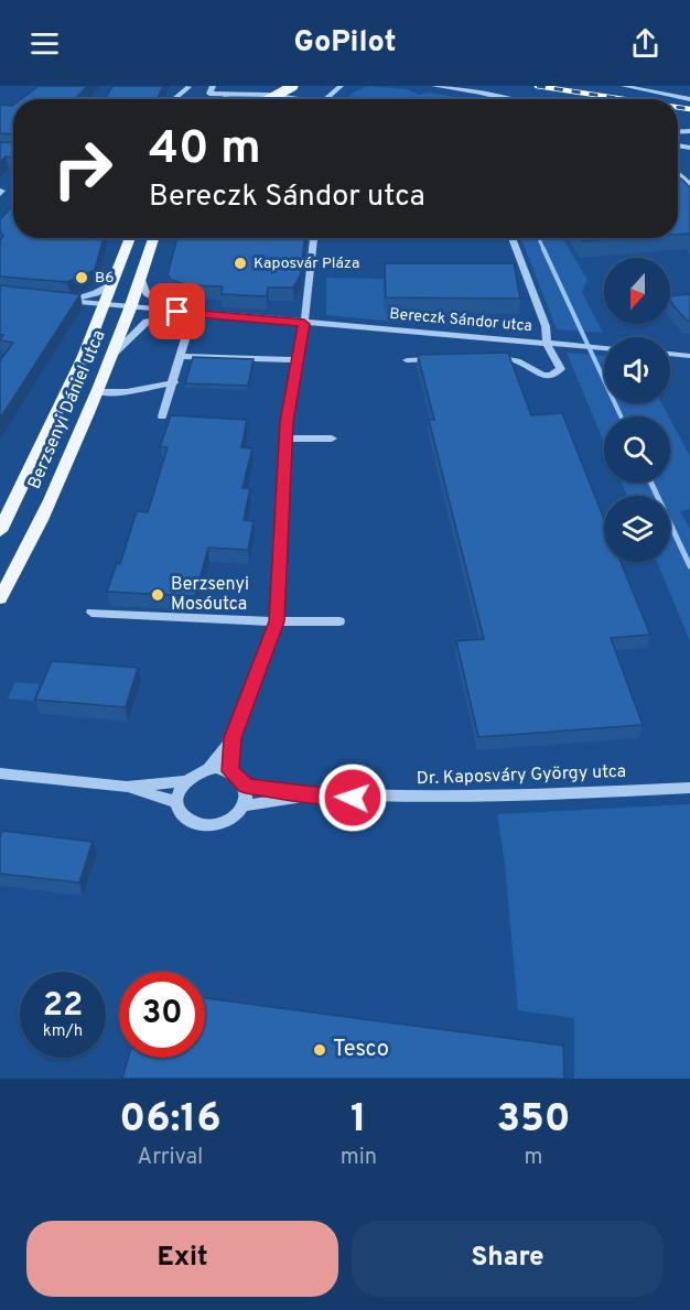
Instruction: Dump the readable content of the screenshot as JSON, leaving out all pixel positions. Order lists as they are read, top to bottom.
{
  "streets": {
    "main road": ["Berzsenyi Dániel utca"],
    "street": ["Bereczk Sándor utca", "Dr. Kaposváry György utca"]
  },
  "crossings": [
    ["Bereczk Sándor utca", "Berzsenyi Dániel utca"]
  ],
  "places": [
    "Kaposvár Pláza",
    "B6",
    "Berzsenyi Mosóutca",
    "Tesco"
  ],
  "north": "bottom",
  "page": {
    "header": "GoPilot",
    "turn": ["40 m", "Bereczk Sándor utca"],
    "speed": "22 km/h",
    "limit": "30",
    "eta": [
      "06:16",
      "Arrival",
      "1",
      "min",
      "350",
      "m"
    ],
    "buttons": ["Exit", "Share"]
  }
}
